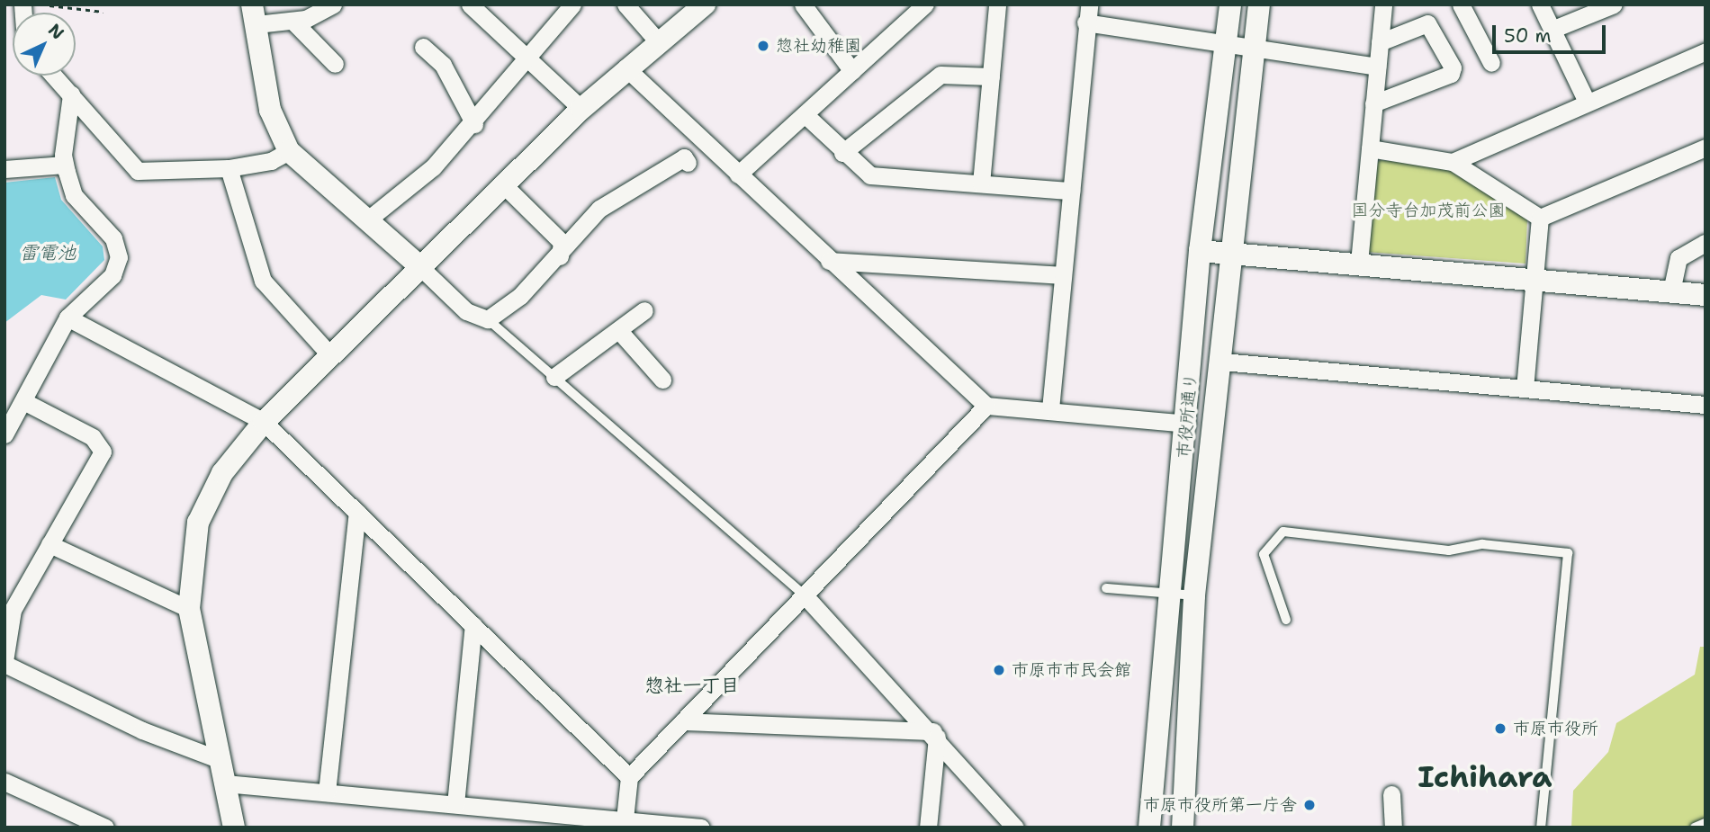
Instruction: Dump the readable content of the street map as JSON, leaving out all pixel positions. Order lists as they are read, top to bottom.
{
  "streets": {
    "street": ["市役所通り"]
  },
  "districts": ["惣社一丁目", "Ichihara"],
  "water": ["雷電池"],
  "parks": ["国分寺台加茂前公園"],
  "places": [
    "惣社幼稚園",
    "市原市市民会館",
    "市原市役所",
    "市原市役所第一庁舎"
  ],
  "scale_bar": "50 m",
  "north": "top right"
}
